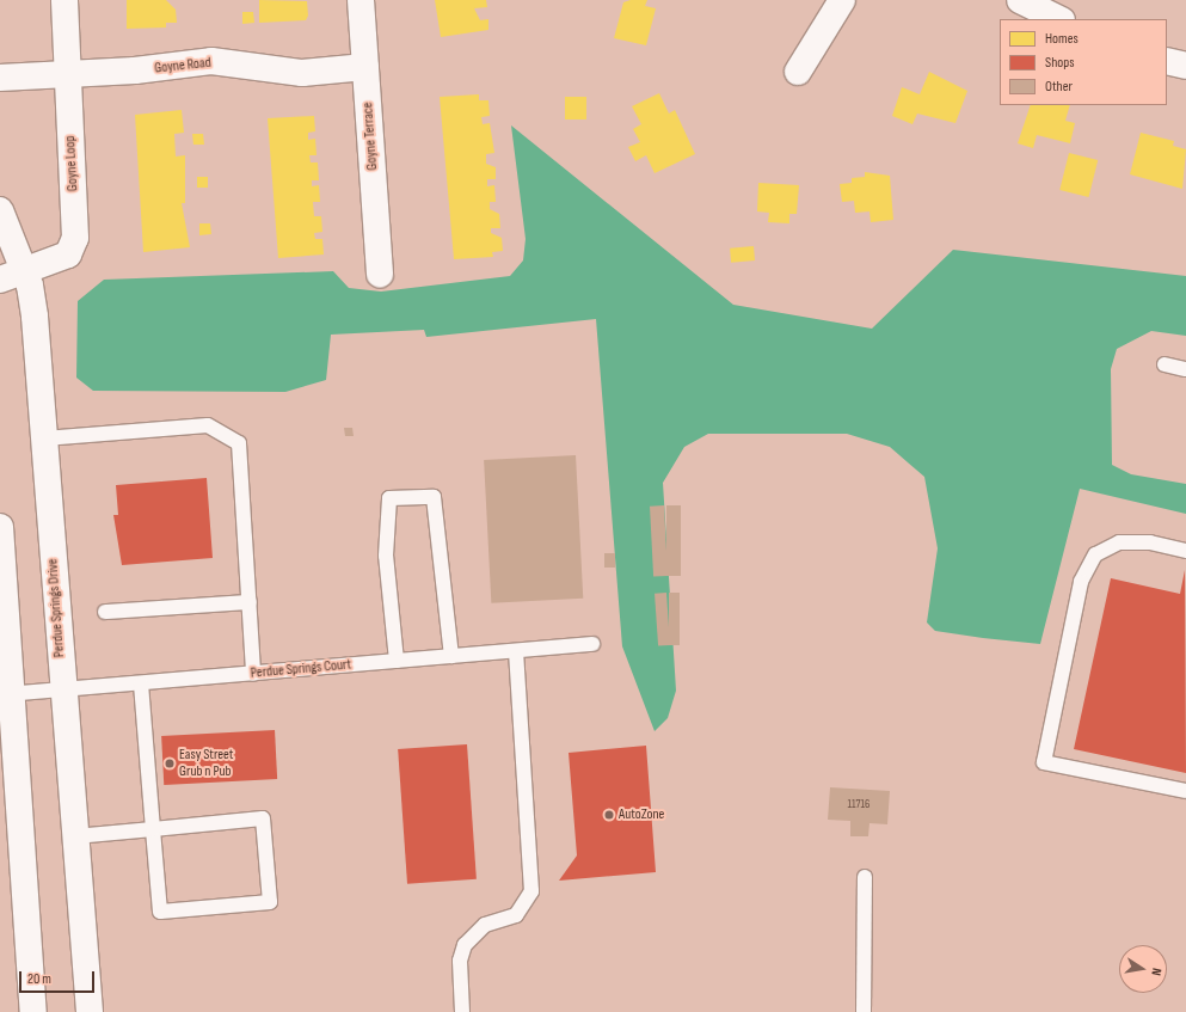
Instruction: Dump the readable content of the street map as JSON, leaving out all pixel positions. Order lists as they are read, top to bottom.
{
  "streets": {
    "street": [
      "Goyne Road",
      "Goyne Terrace",
      "Goyne Loop",
      "Perdue Springs Drive"
    ],
    "lane": ["Perdue Springs Court"]
  },
  "crossings": [
    ["Goyne Road", "Goyne Terrace"],
    ["Goyne Road", "Goyne Loop"],
    ["Goyne Loop", "Perdue Springs Drive"],
    ["Perdue Springs Drive", "Perdue Springs Court"]
  ],
  "places": ["Easy Street Grub n Pub", "AutoZone"],
  "house_numbers": ["11716"],
  "legend": ["Homes", "Shops", "Other"],
  "scale_bar": "20 m",
  "north": "right"
}
